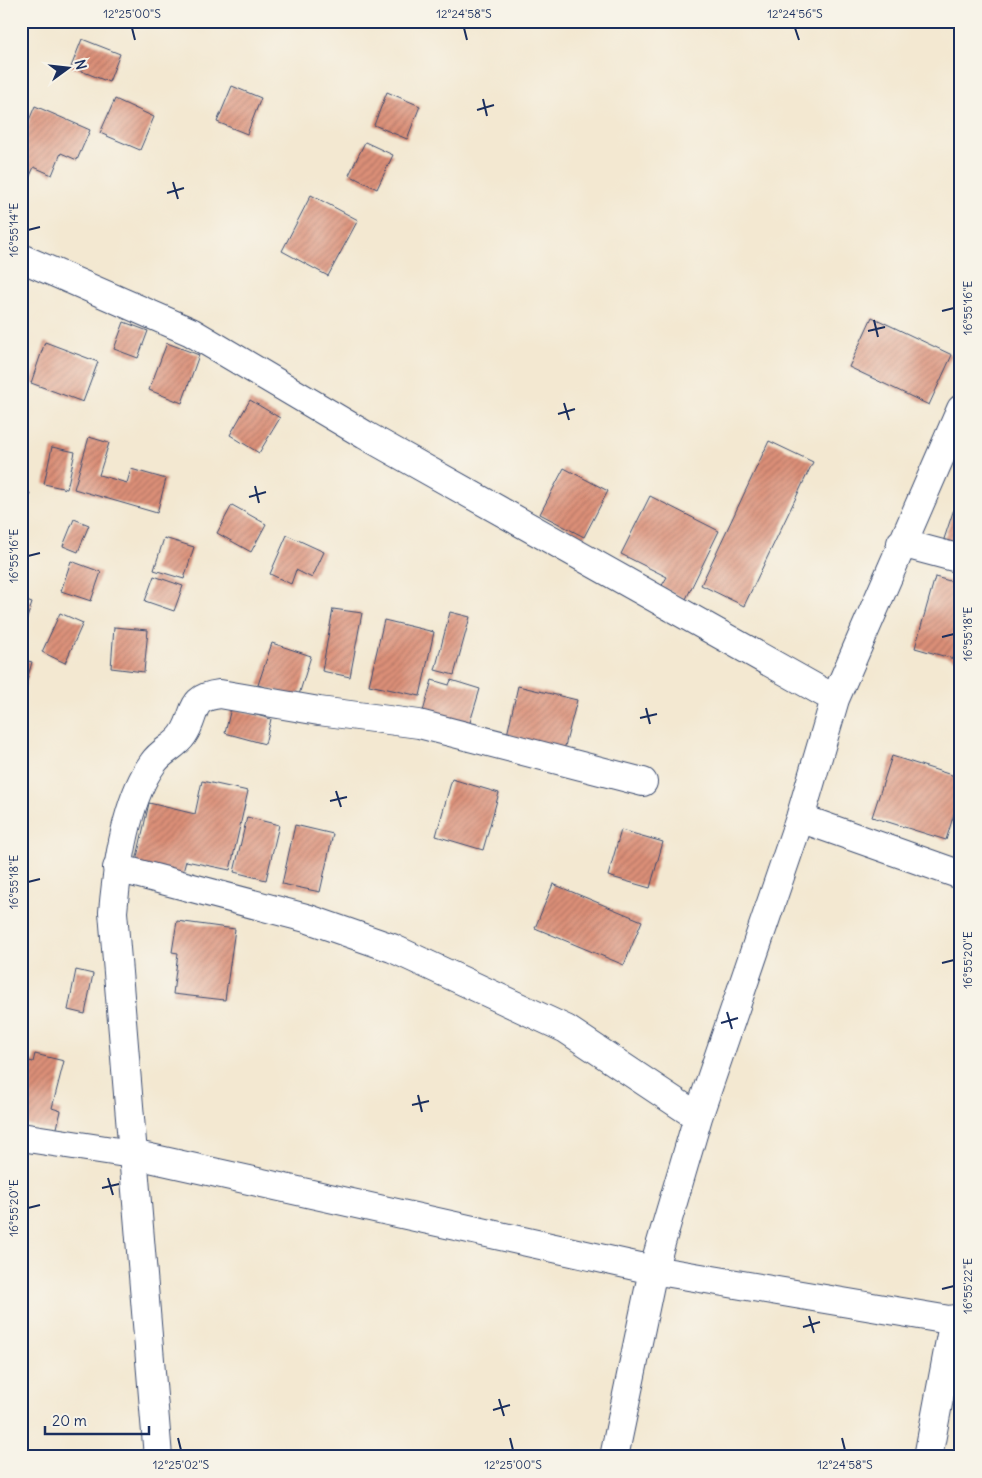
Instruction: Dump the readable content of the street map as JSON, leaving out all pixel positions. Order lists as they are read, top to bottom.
{
  "scale_bar": "20 m",
  "north": "right",
  "coordinates": [
    "12°25'00\"S",
    "12°24'58\"S",
    "12°24'56\"S",
    "16°55'14\"E",
    "16°55'16\"E",
    "16°55'18\"E",
    "16°55'20\"E",
    "16°55'22\"E",
    "12°25'02\"S"
  ]
}
